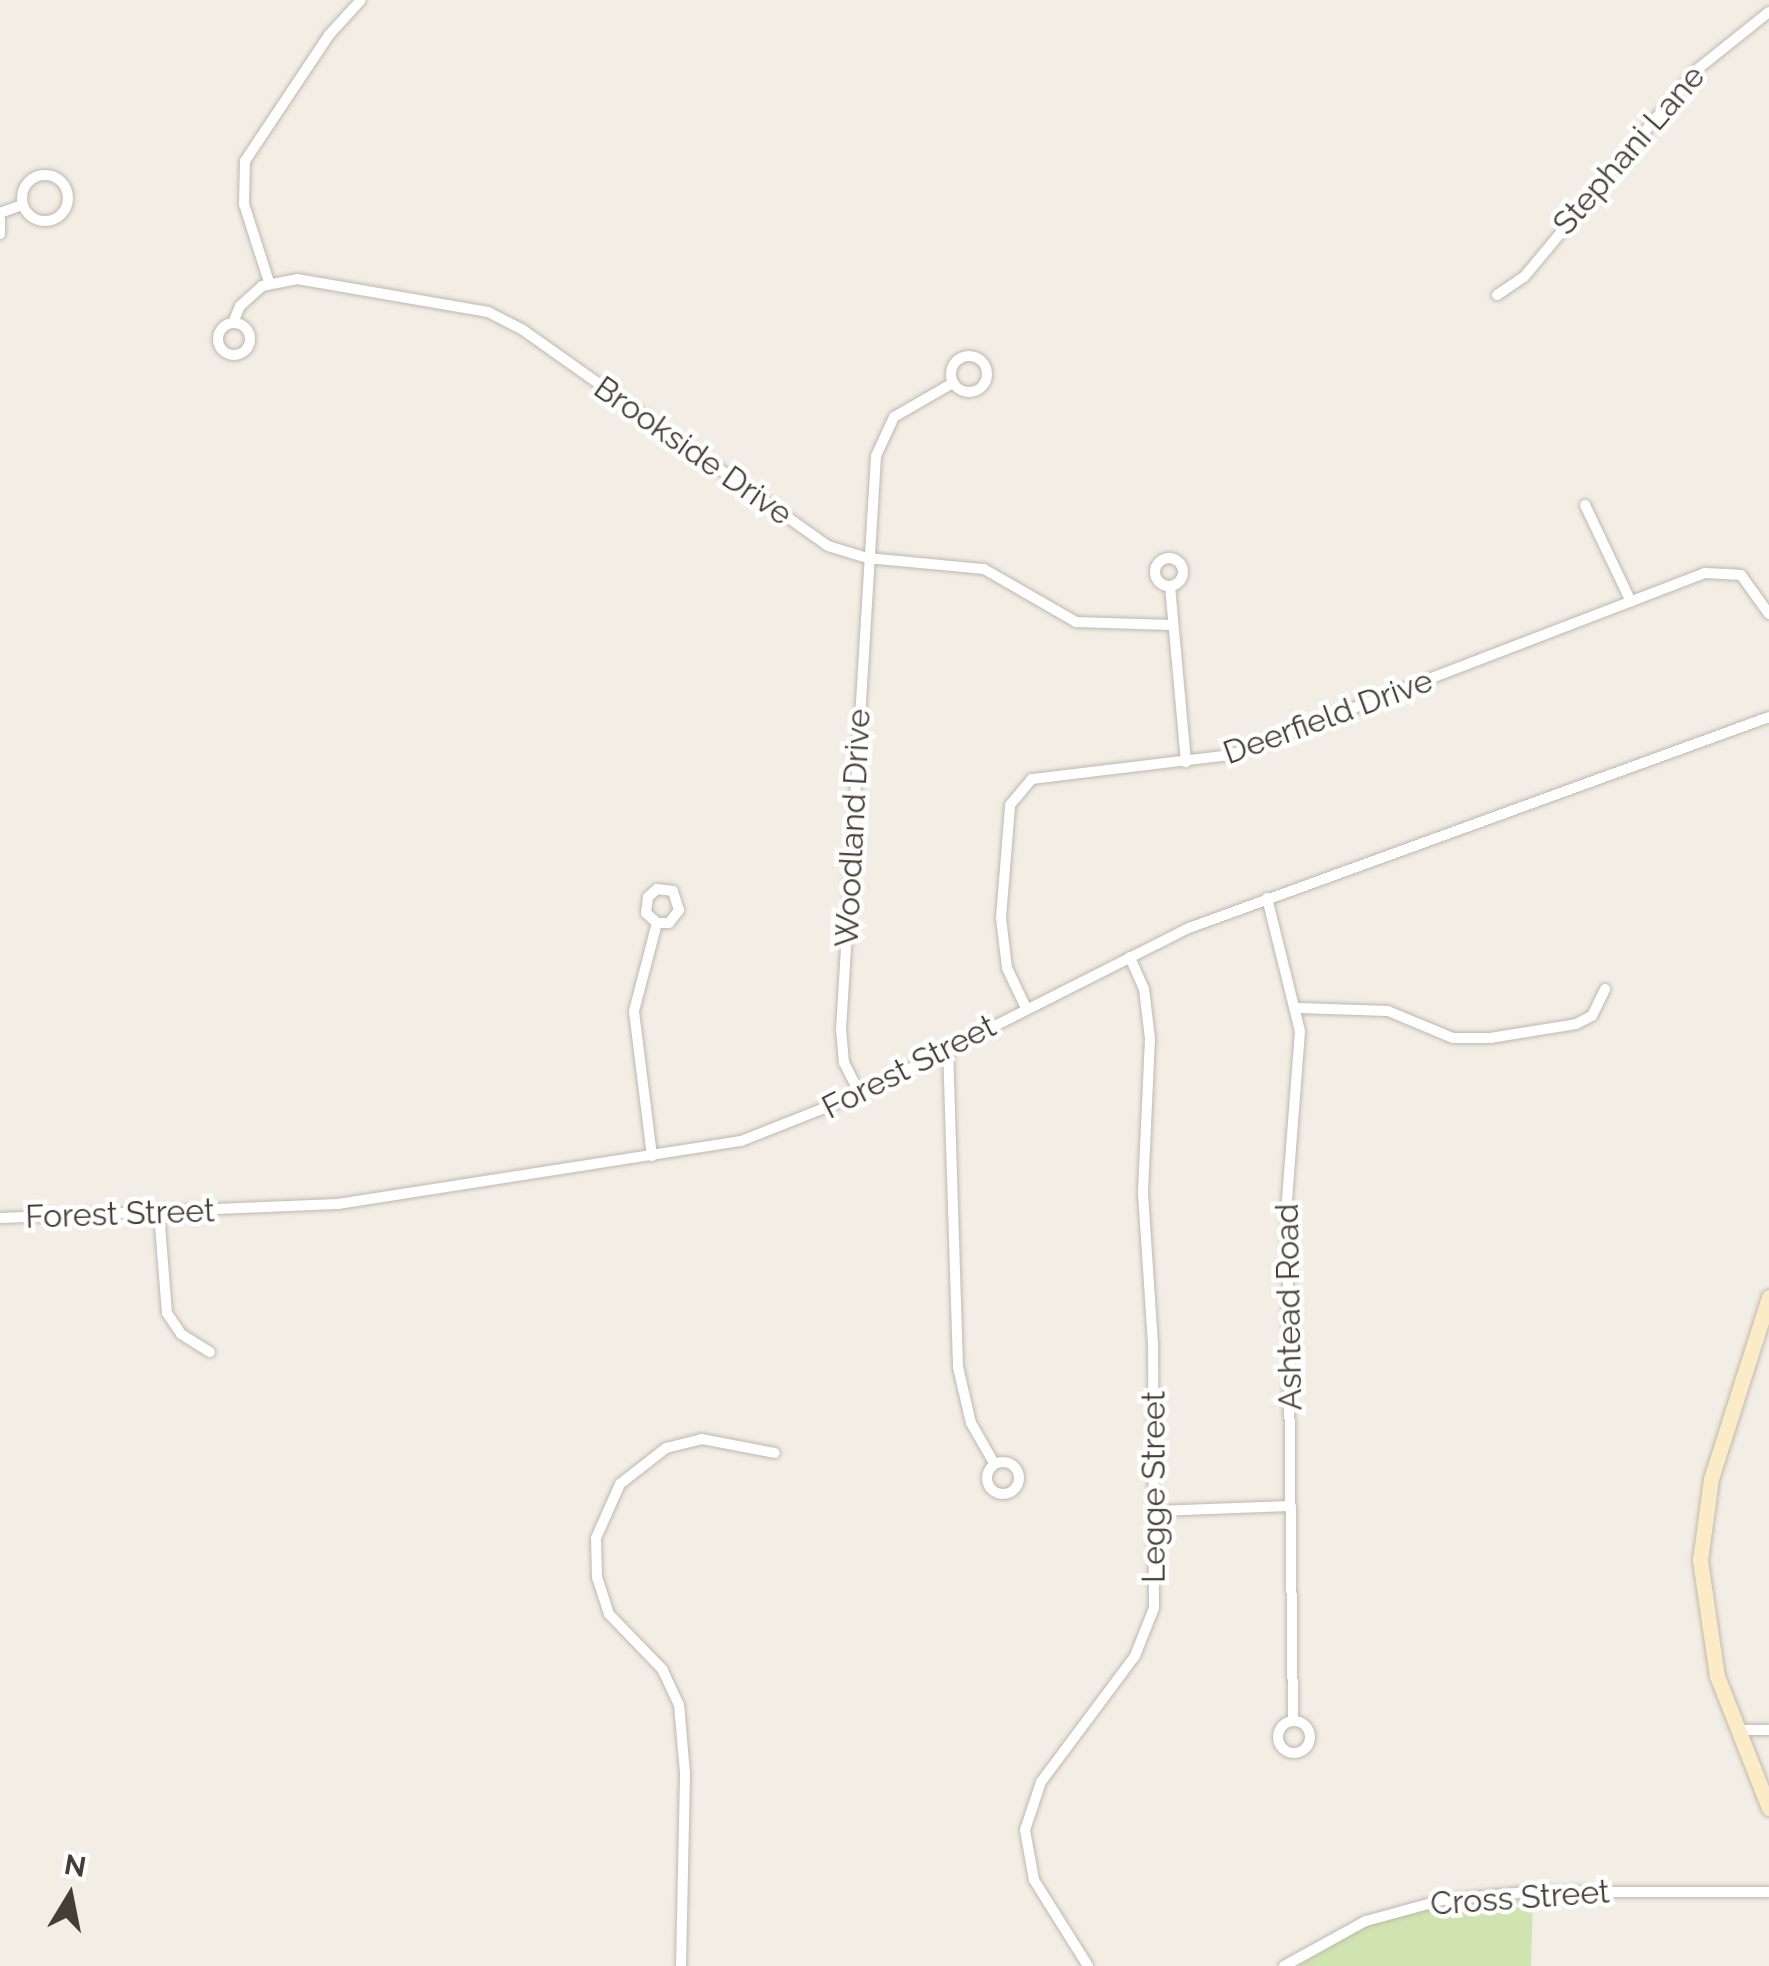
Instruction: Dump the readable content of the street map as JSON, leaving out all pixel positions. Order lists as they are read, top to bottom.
{
  "streets": {
    "street": [
      "Stephani Lane",
      "Brookside Drive",
      "Deerfield Drive",
      "Woodland Drive",
      "Forest Street",
      "Ashtead Road",
      "Legge Street",
      "Cross Street"
    ]
  },
  "crossings": [
    ["Brookside Drive", "Woodland Drive"],
    ["Deerfield Drive", "Forest Street"],
    ["Woodland Drive", "Forest Street"],
    ["Forest Street", "Ashtead Road"],
    ["Forest Street", "Legge Street"]
  ],
  "north": "top"
}
